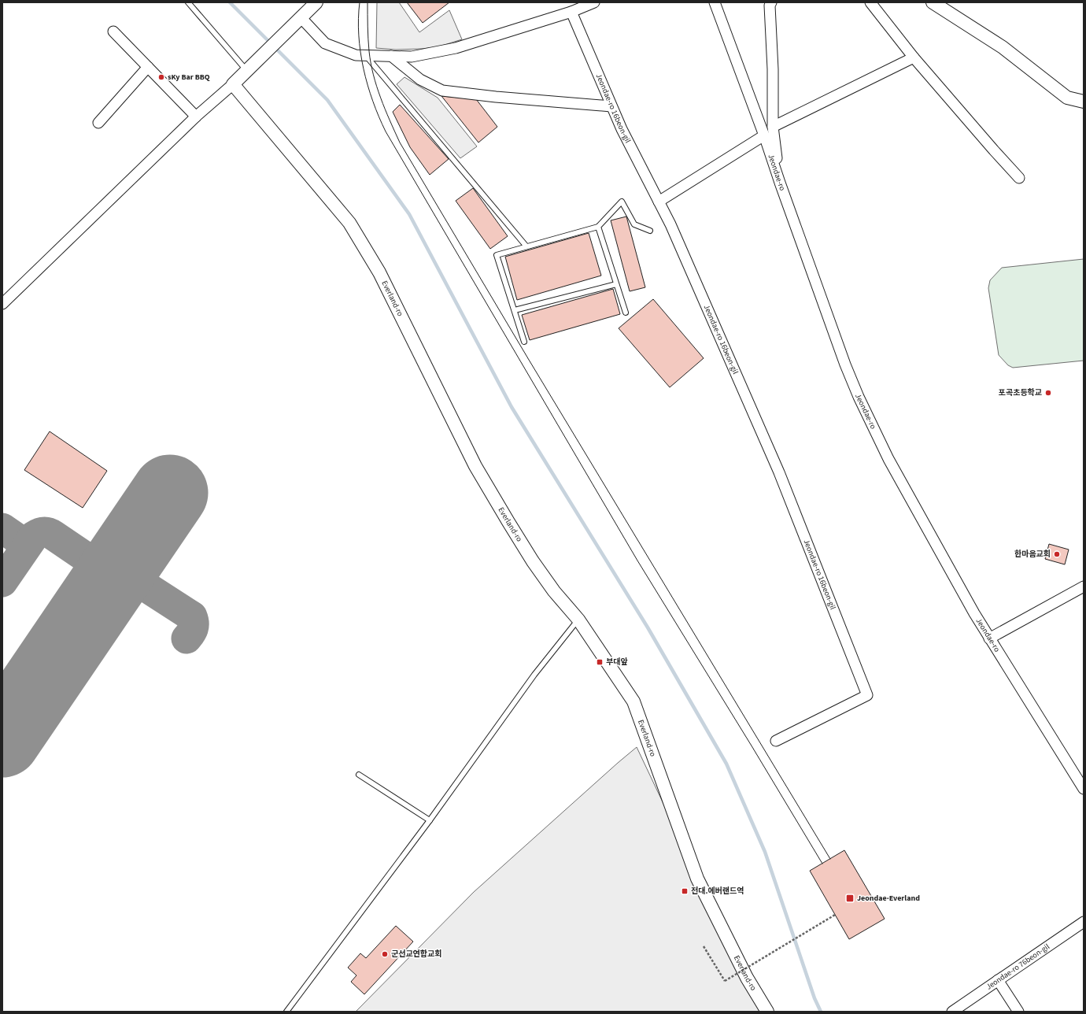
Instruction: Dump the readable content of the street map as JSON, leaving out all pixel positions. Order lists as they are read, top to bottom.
{
  "streets": {
    "street": [
      "Jeondae-ro 16beon-gil",
      "Jeondae-ro",
      "Everland-ro",
      "Jeondae-ro 76beon-gil"
    ]
  },
  "places": {
    "other": [
      "sKy Bar BBQ",
      "포곡초등학교",
      "한마음교회",
      "군선교연합교회"
    ],
    "transit": ["부대앞", "전대.에버랜드역", "Jeondae·Everland"]
  }
}
